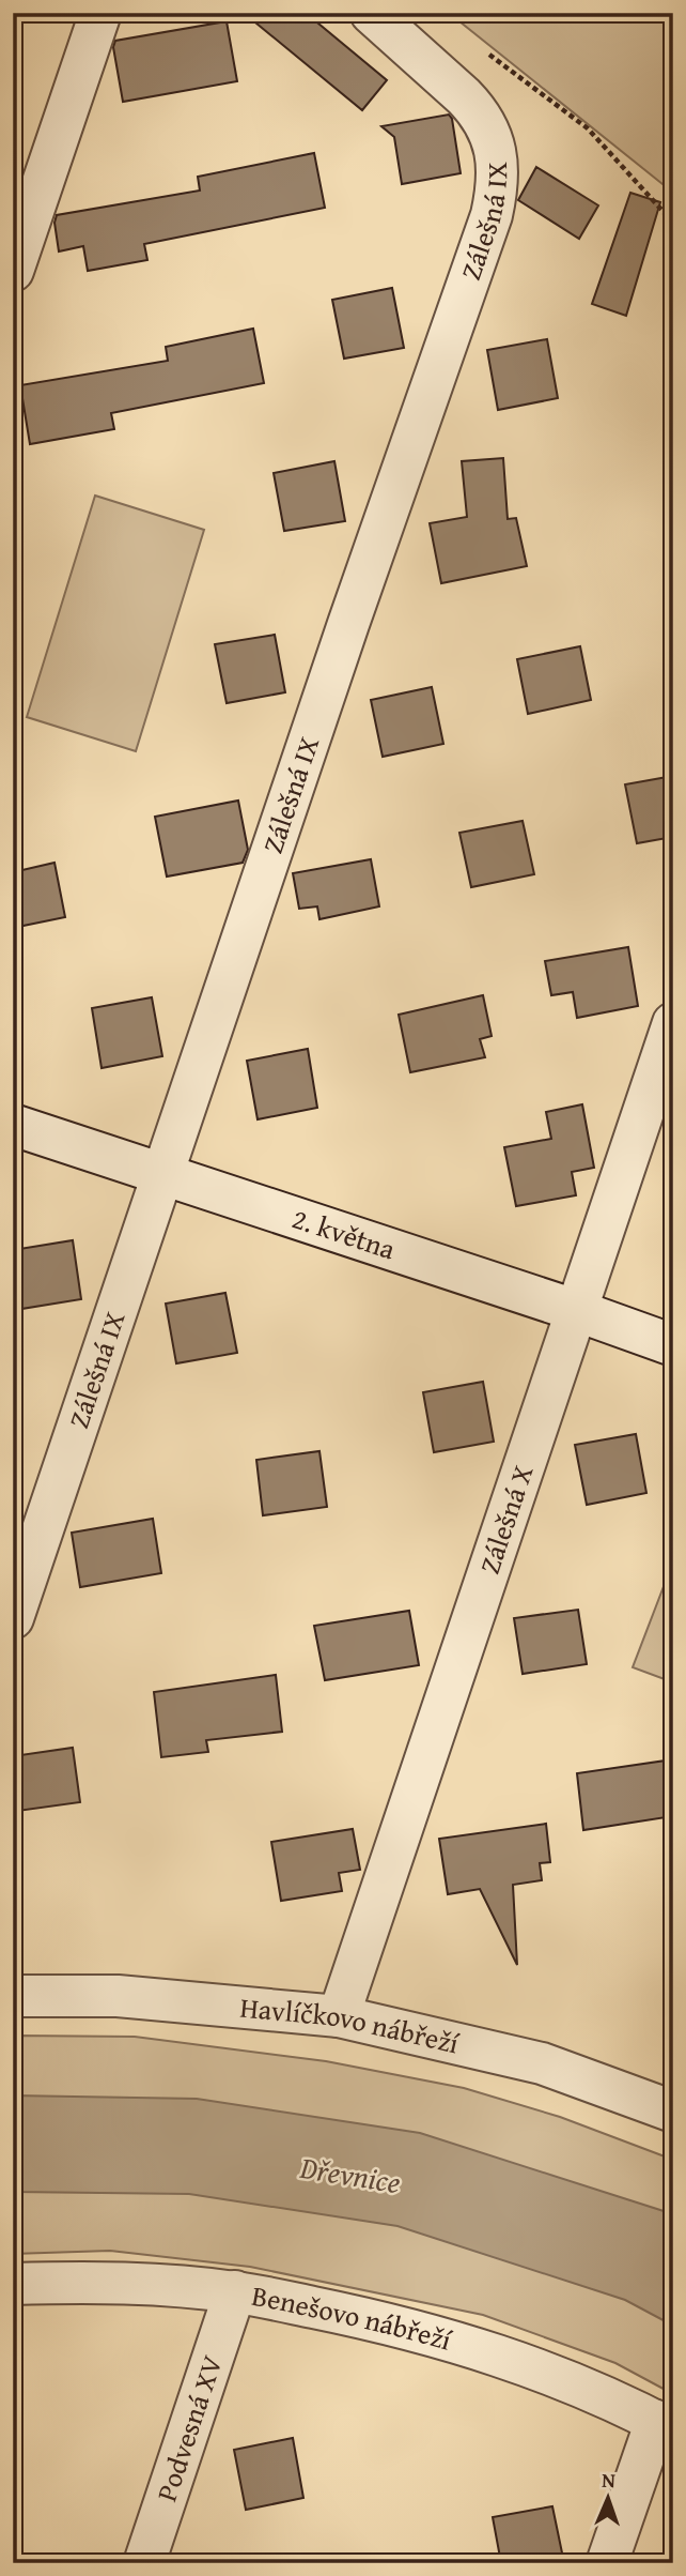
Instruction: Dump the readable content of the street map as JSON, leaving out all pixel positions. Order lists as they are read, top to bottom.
{
  "streets": {
    "street": [
      "Zálešná IX",
      "2. května",
      "Zálešná X",
      "Havlíčkovo nábřeží",
      "Benešovo nábřeží",
      "Podvesná XV"
    ]
  },
  "crossings": [
    ["Zálešná IX", "2. května"],
    ["2. května", "Zálešná X"],
    ["Zálešná X", "Havlíčkovo nábřeží"],
    ["Benešovo nábřeží", "Podvesná XV"]
  ],
  "water": ["Dřevnice"],
  "north": "top"
}
